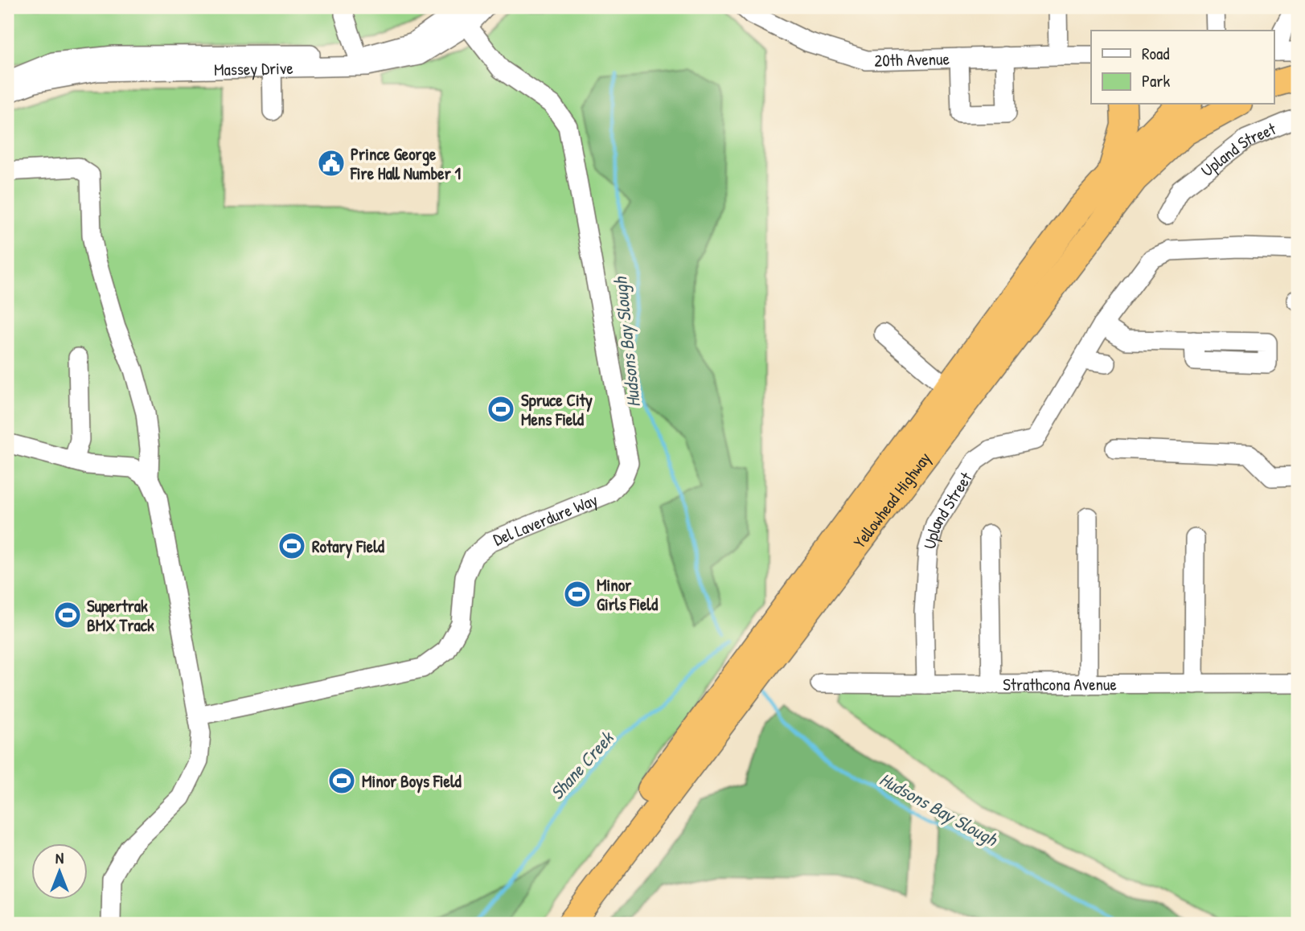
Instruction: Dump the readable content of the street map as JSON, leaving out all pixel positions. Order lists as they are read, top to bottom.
{
  "streets": {
    "highway": ["Yellowhead Highway"],
    "street": [
      "20th Avenue",
      "Massey Drive",
      "Upland Street",
      "Del Laverdure Way",
      "Strathcona Avenue"
    ]
  },
  "crossings": [
    ["Massey Drive", "Del Laverdure Way"],
    ["Upland Street", "Strathcona Avenue"]
  ],
  "water": ["Hudsons Bay Slough", "Shane Creek"],
  "places": {
    "public building": ["Prince George Fire Hall Number 1"],
    "sports": [
      "Spruce City Mens Field",
      "Rotary Field",
      "Minor Girls Field",
      "Supertrak BMX Track",
      "Minor Boys Field"
    ]
  },
  "legend": ["Road", "Park"],
  "north": "top"
}
